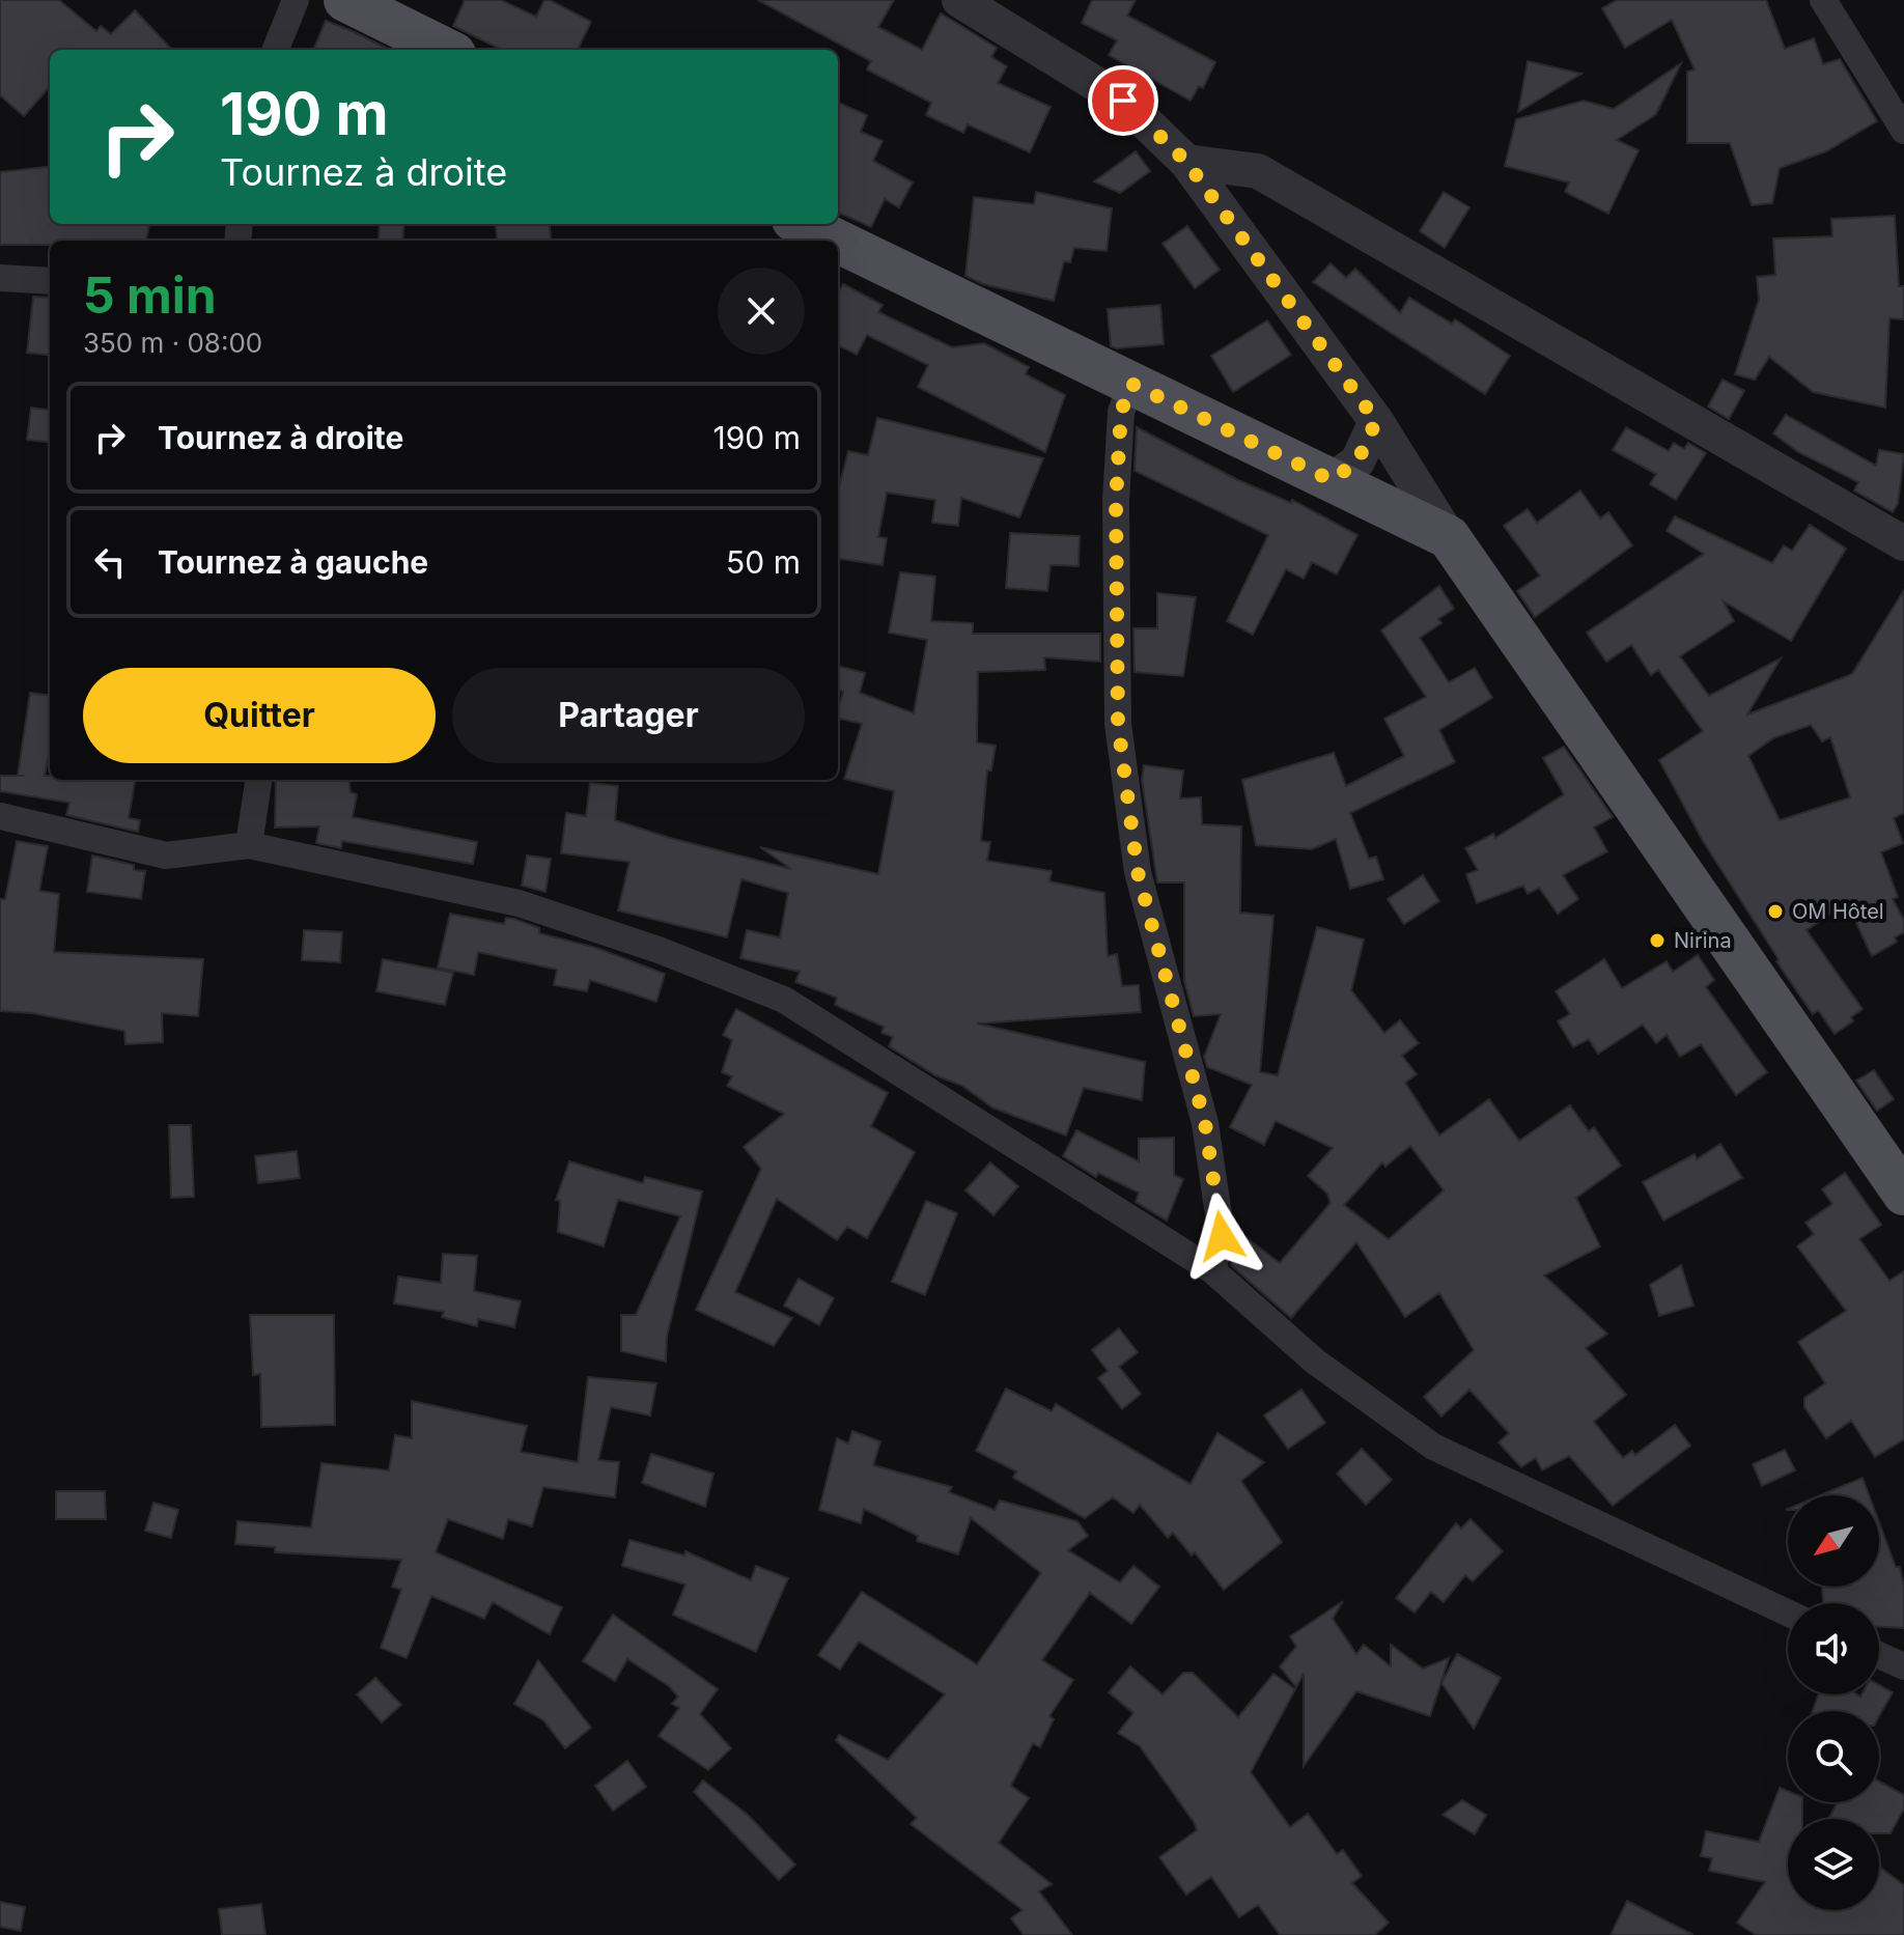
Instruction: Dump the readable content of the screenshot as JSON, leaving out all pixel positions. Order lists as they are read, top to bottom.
{
  "places": ["OM Hôtel", "Nirina"],
  "north": "bottom left",
  "page": {
    "turn": ["190 m", "Tournez à droite"],
    "heading": ["5 min", "350 m · 08:00"],
    "list": [
      {
        "name": "Tournez à droite",
        "value": "190 m"
      },
      {
        "name": "Tournez à gauche",
        "value": "50 m"
      }
    ],
    "buttons": ["Quitter", "Partager"]
  }
}
